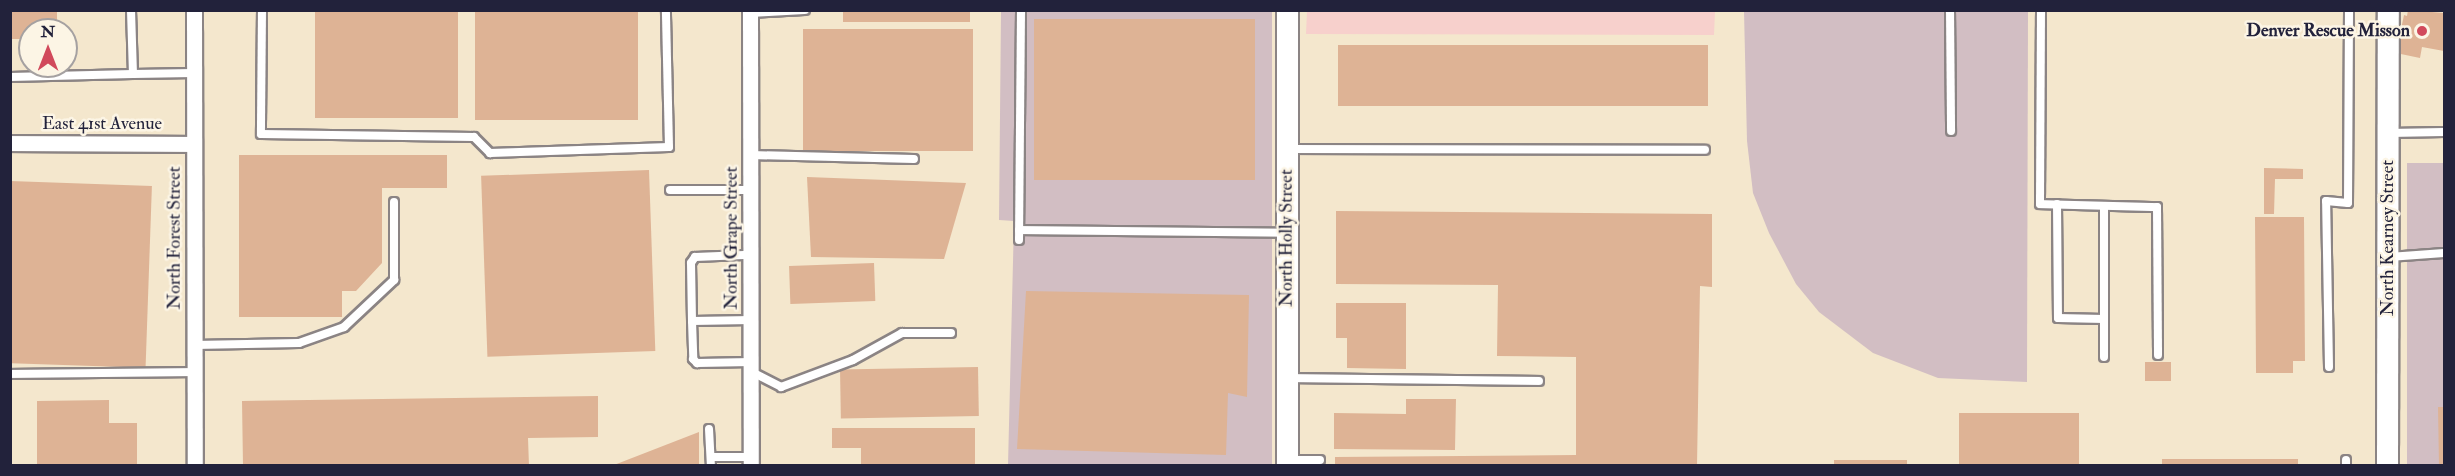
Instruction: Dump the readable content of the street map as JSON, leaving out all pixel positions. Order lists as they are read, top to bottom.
{
  "streets": {
    "street": [
      "East 41st Avenue",
      "North Forest Street",
      "North Grape Street",
      "North Holly Street",
      "North Kearney Street"
    ]
  },
  "crossings": [
    ["East 41st Avenue", "North Forest Street"]
  ],
  "places": ["Denver Rescue Misson"],
  "north": "top"
}
